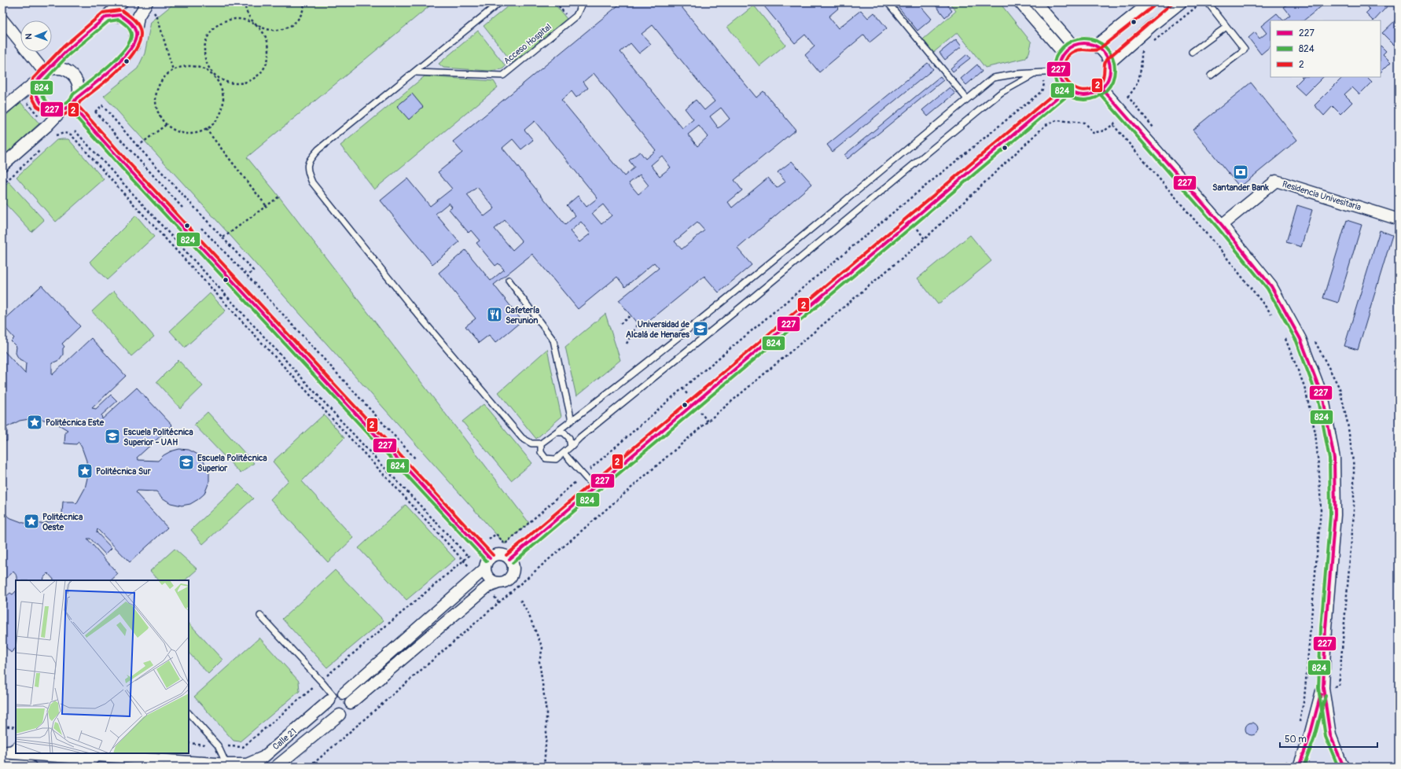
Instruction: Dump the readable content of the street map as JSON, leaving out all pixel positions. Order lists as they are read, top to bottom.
{
  "streets": {
    "street": ["Residencia Univesitaria", "Calle 21"],
    "lane": ["Acceso Hospital"]
  },
  "places": {
    "bank": ["Santander Bank"],
    "restaurant": ["Cafetería Serunion"],
    "school or university": ["Universidad de Alcalá de Henares", "Escuela Politécnica Superior - UAH", "Escuela Politécnica Superior"],
    "place": ["Politécnica Este", "Politécnica Sur", "Politécnica Oeste"]
  },
  "lines": ["transit line 2", "transit line 227", "transit line 824"],
  "legend": ["227", "824", "2"],
  "scale_bar": "50 m",
  "north": "left"
}
